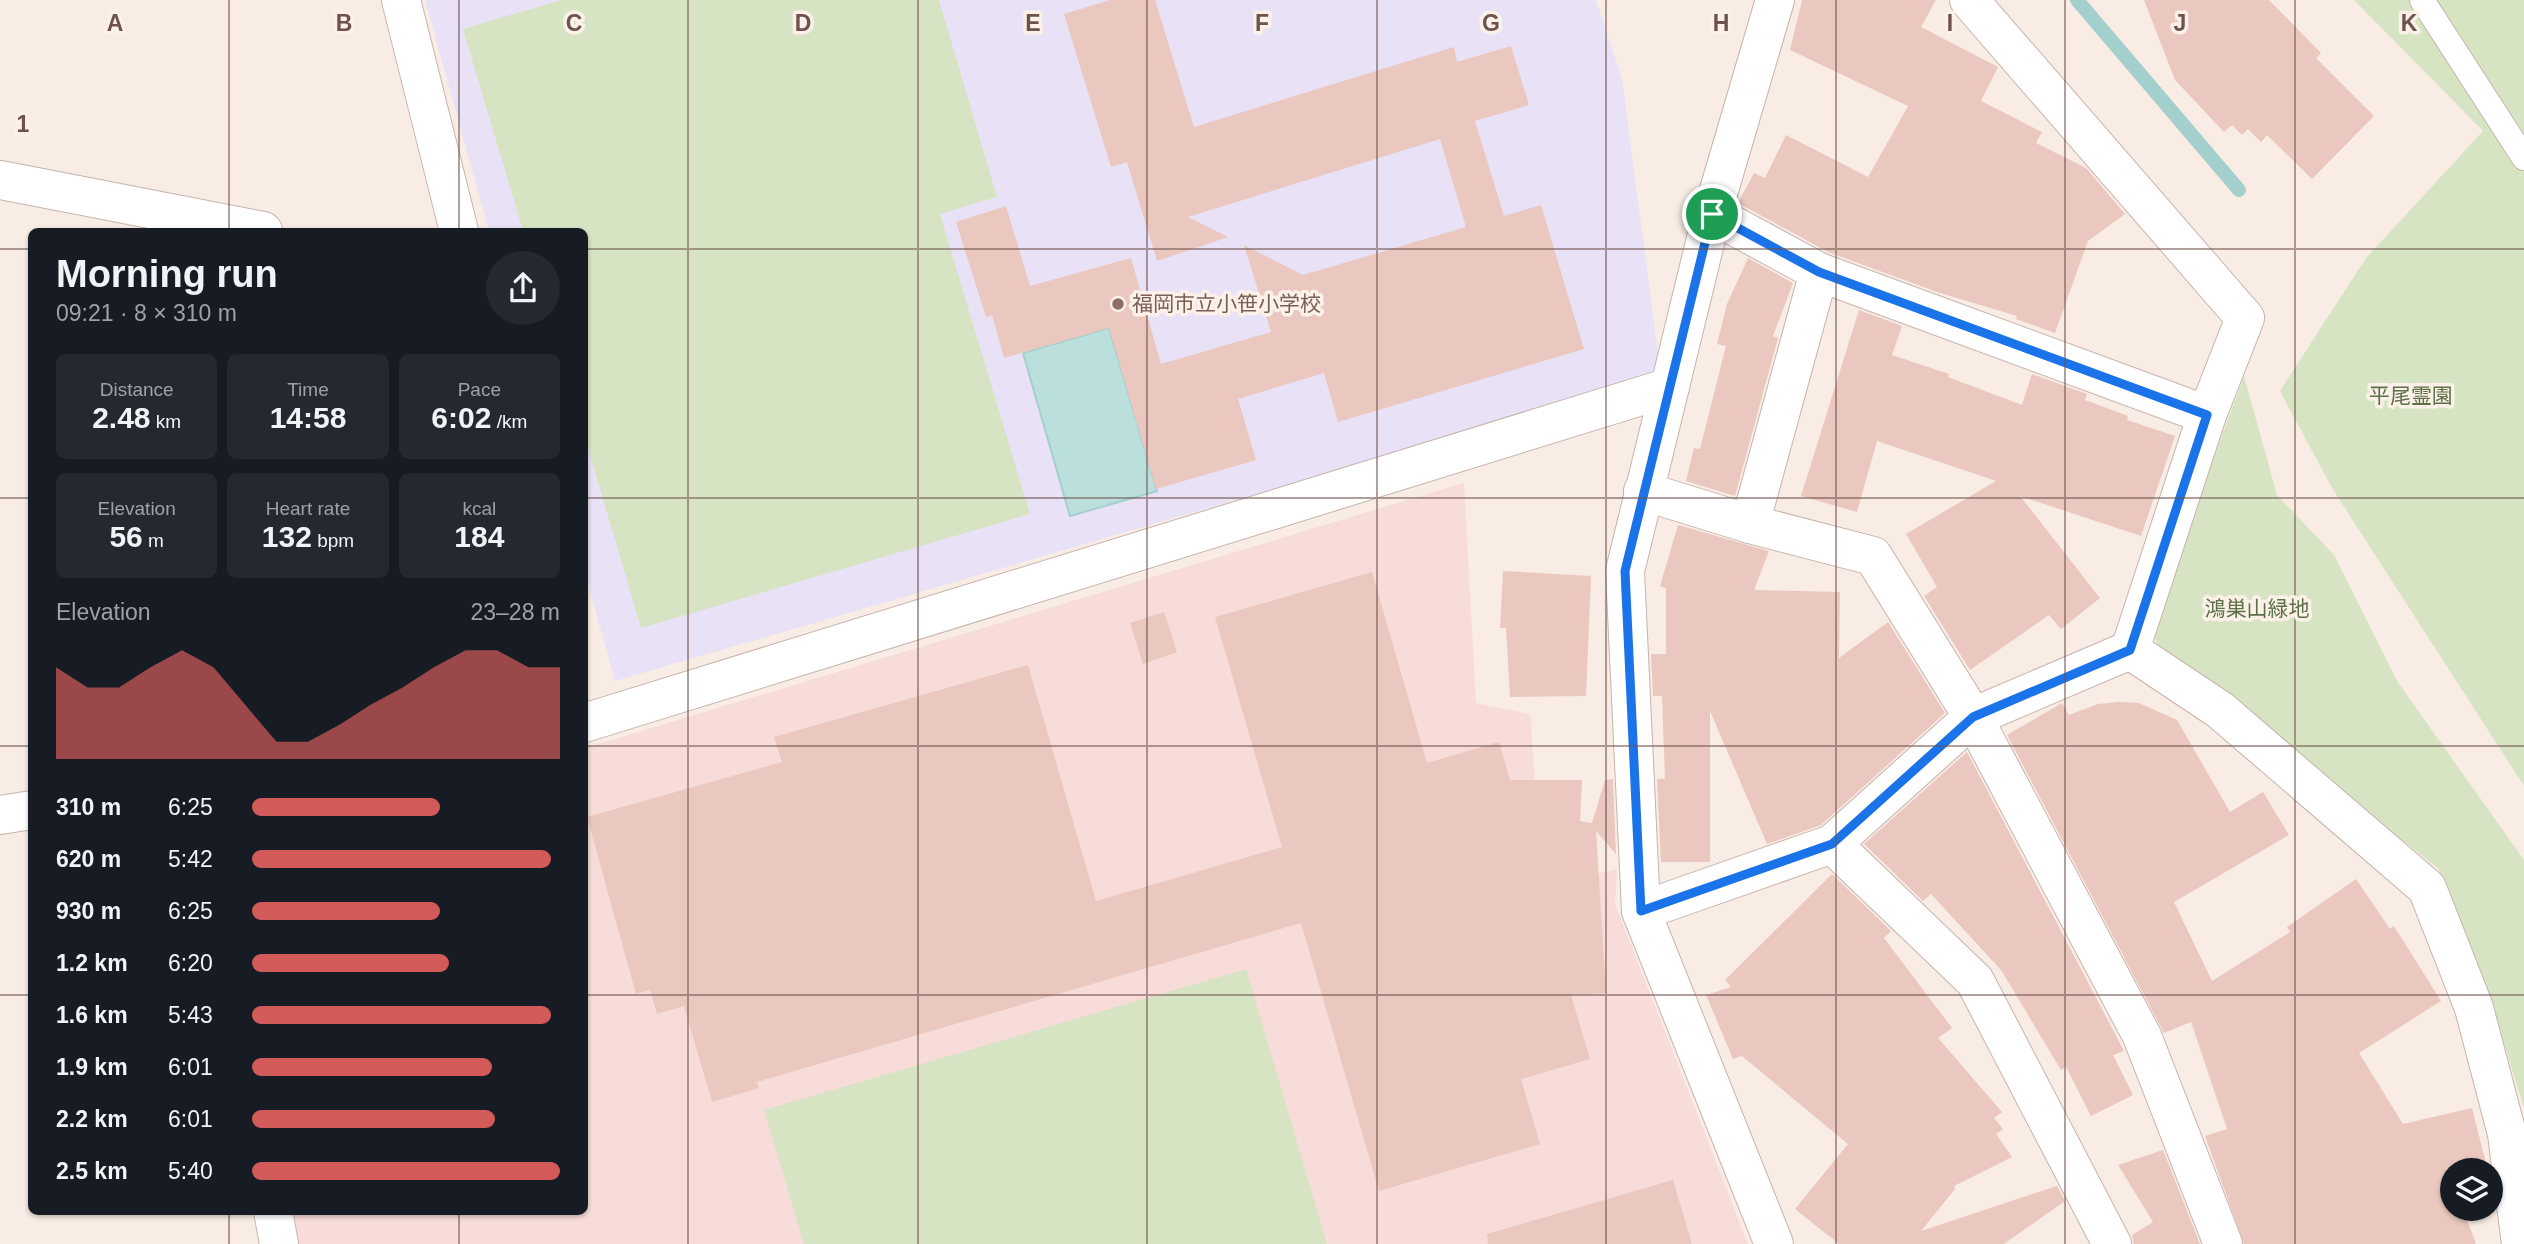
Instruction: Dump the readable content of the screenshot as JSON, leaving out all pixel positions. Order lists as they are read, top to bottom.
{
  "parks": ["平尾霊園", "鴻巣山緑地"],
  "places": ["福岡市立小笹小学校"],
  "page": {
    "heading": ["Morning run", "09:21 · 8 × 310 m"],
    "stats": [
      ["Distance", "2.48 km"],
      ["Time", "14:58"],
      ["Pace", "6:02 /km"],
      ["Elevation", "56 m"],
      ["Heart rate", "132 bpm"],
      ["kcal", "184"]
    ],
    "chart": ["Elevation", "23–28 m"],
    "list": [
      {
        "name": "310 m",
        "note": "6:25"
      },
      {
        "name": "620 m",
        "note": "5:42"
      },
      {
        "name": "930 m",
        "note": "6:25"
      },
      {
        "name": "1.2 km",
        "note": "6:20"
      },
      {
        "name": "1.6 km",
        "note": "5:43"
      },
      {
        "name": "1.9 km",
        "note": "6:01"
      },
      {
        "name": "2.2 km",
        "note": "6:01"
      },
      {
        "name": "2.5 km",
        "note": "5:40"
      }
    ]
  },
  "grid": {
    "columns": [
      "A",
      "B",
      "C",
      "D",
      "E",
      "F",
      "G",
      "H",
      "I",
      "J",
      "K"
    ],
    "rows": ["1"]
  }
}
